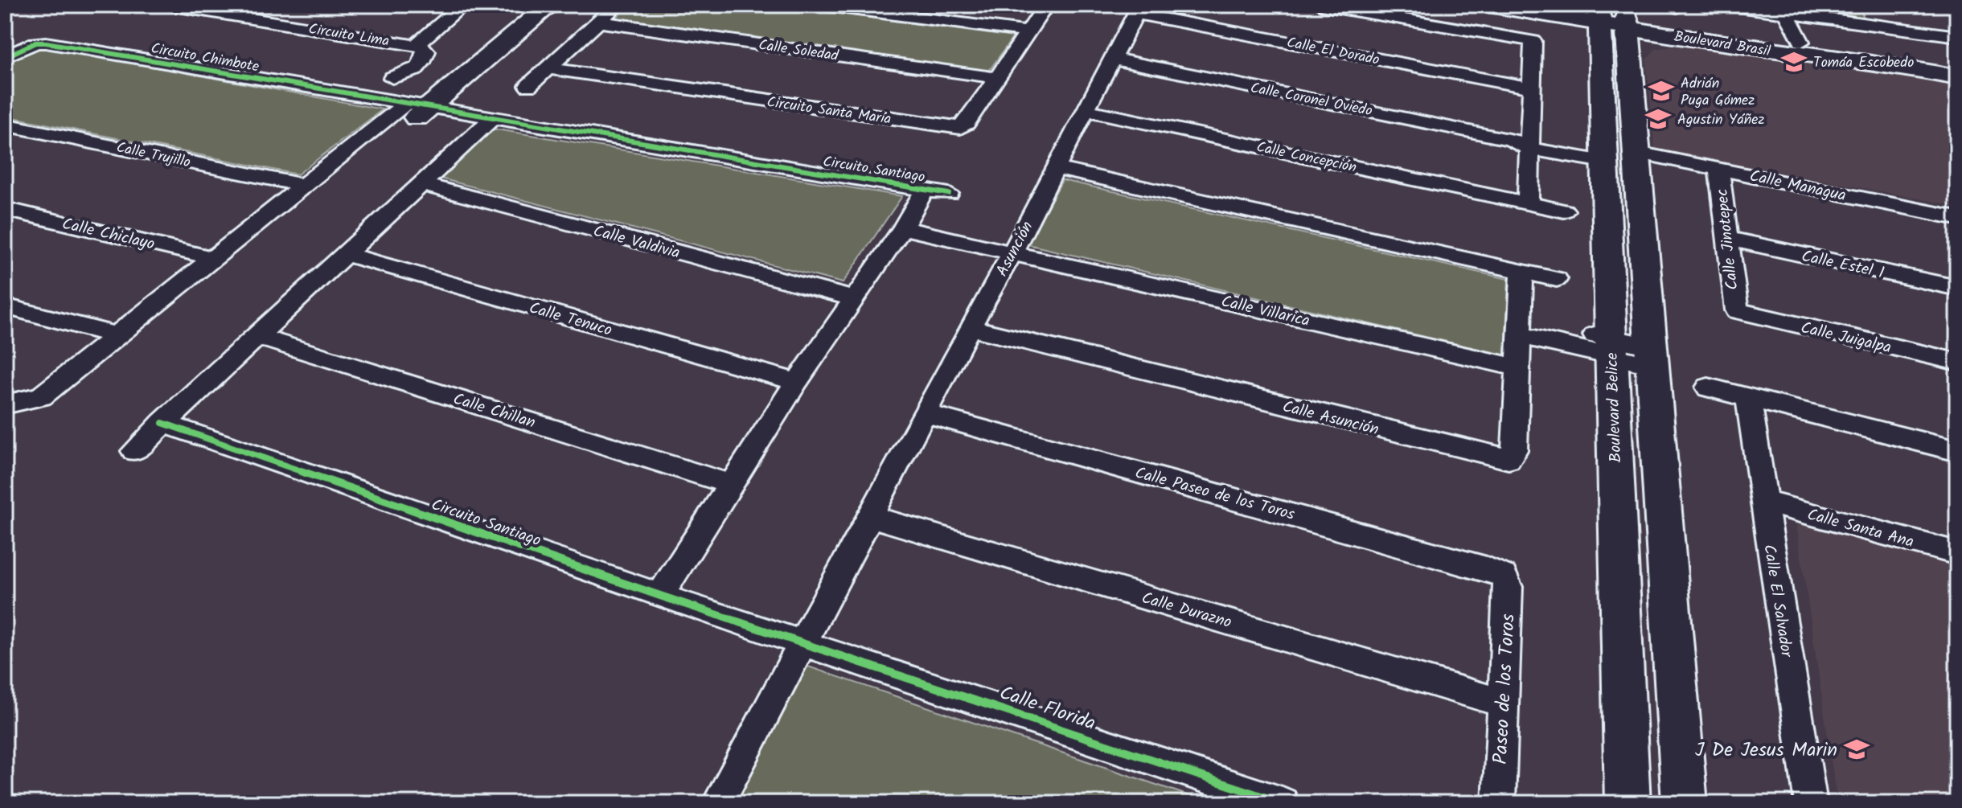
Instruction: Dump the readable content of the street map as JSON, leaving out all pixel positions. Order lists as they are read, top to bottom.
{
  "streets": {
    "street": [
      "Circuito Lima",
      "Boulevard Brasil",
      "Calle Soledad",
      "Calle El Dorado",
      "Circuito Chimbote",
      "Calle Coronel Oviedo",
      "Circuito Santa María",
      "Calle Trujillo",
      "Calle Concepción",
      "Circuito Santiago",
      "Calle Managua",
      "Calle Chiclayo",
      "Calle Jinotepec",
      "Calle Valdivia",
      "Asunción",
      "Calle Estel 1",
      "Calle Villarica",
      "Calle Tenuco",
      "Calle Juigalpa",
      "Boulevard Belice",
      "Calle Chillan",
      "Calle Asunción",
      "Calle Paseo de los Toros",
      "Calle Santa Ana",
      "Calle El Salvador",
      "Calle Durazno",
      "Paseo de los Toros",
      "Calle Florida"
    ]
  },
  "crossings": [
    ["Boulevard Brasil", "Boulevard Belice"],
    ["Calle Soledad", "Circuito Santa María"],
    ["Circuito Chimbote", "Circuito Santiago"],
    ["Calle Coronel Oviedo", "Boulevard Belice"],
    ["Circuito Santiago", "Calle Valdivia"],
    ["Circuito Santiago", "Calle Villarica"],
    ["Circuito Santiago", "Calle Tenuco"],
    ["Circuito Santiago", "Calle Chillan"],
    ["Circuito Santiago", "Calle Florida"],
    ["Calle Managua", "Calle Jinotepec"],
    ["Calle Jinotepec", "Calle Estel 1"],
    ["Calle Jinotepec", "Calle Juigalpa"],
    ["Asunción", "Calle Villarica"],
    ["Asunción", "Calle Asunción"],
    ["Calle Villarica", "Calle Asunción"],
    ["Calle Paseo de los Toros", "Paseo de los Toros"],
    ["Calle Santa Ana", "Calle El Salvador"],
    ["Calle Durazno", "Paseo de los Toros"]
  ],
  "places": {
    "school or university": [
      "Tomáa Escobedo",
      "Adrián Puga Gómez",
      "Agustin Yáñez",
      "J De Jesus Marin"
    ]
  }
}
